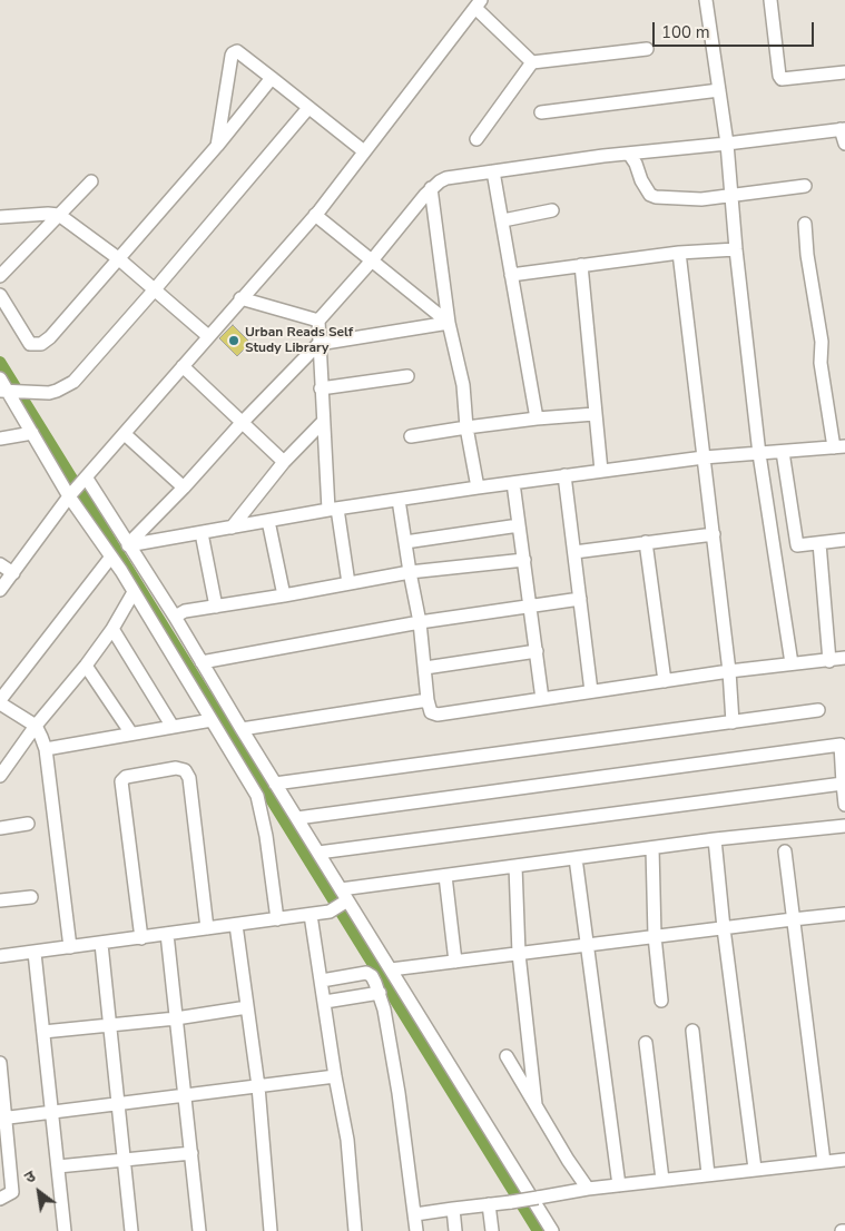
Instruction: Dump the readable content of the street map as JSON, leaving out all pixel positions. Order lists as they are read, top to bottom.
{
  "places": ["Urban Reads Self Study Library"],
  "scale_bar": "100 m",
  "north": "top left"
}
